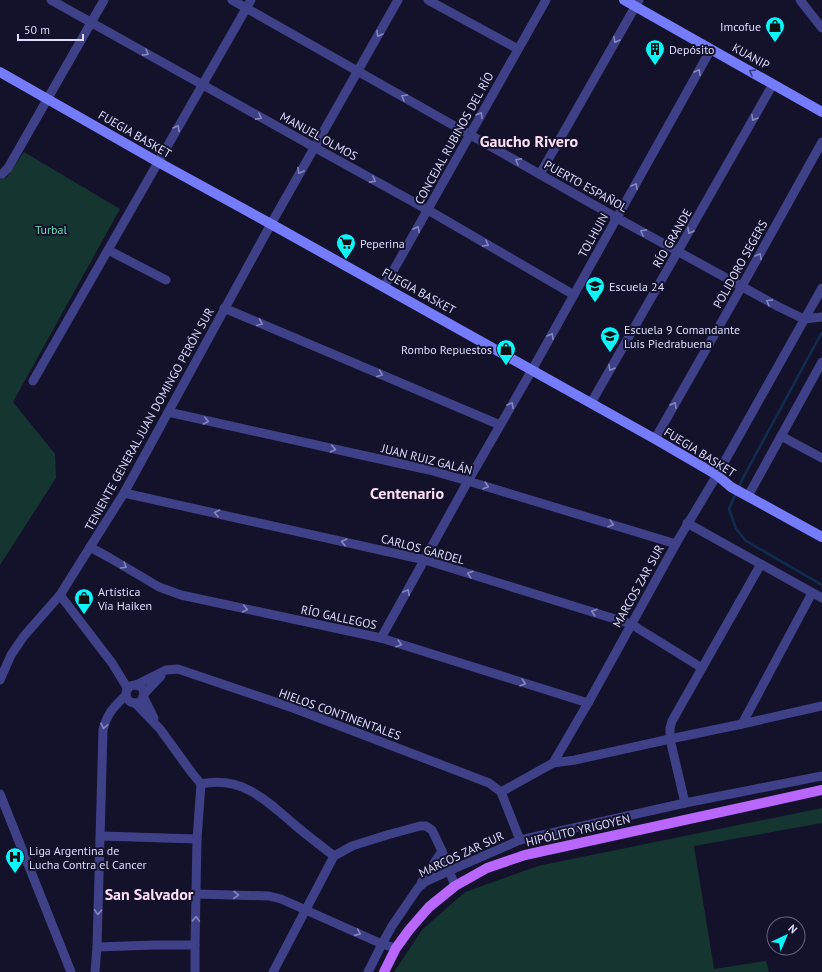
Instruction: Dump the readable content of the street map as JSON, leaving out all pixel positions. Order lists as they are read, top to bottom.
{
  "streets": {
    "main road": ["KUANIP", "FUEGIA BASKET", "HIPÓLITO YRIGOYEN"],
    "street": [
      "MANUEL OLMOS",
      "CONCEJAL RUBINOS DEL RÍO",
      "PUERTO ESPAÑOL",
      "TOLHUIN",
      "RÍO GRANDE",
      "POLIDORO SEGERS",
      "TENIENTE GENERAL JUAN DOMINGO PERÓN SUR",
      "JUAN RUIZ GALÁN",
      "CARLOS GARDEL",
      "MARCOS ZAR SUR",
      "RÍO GALLEGOS",
      "HIELOS CONTINENTALES"
    ]
  },
  "crossings": [
    ["KUANIP", "TOLHUIN"],
    ["KUANIP", "RÍO GRANDE"],
    ["FUEGIA BASKET", "CONCEJAL RUBINOS DEL RÍO"],
    ["FUEGIA BASKET", "TOLHUIN"],
    ["FUEGIA BASKET", "RÍO GRANDE"],
    ["FUEGIA BASKET", "POLIDORO SEGERS"],
    ["FUEGIA BASKET", "TENIENTE GENERAL JUAN DOMINGO PERÓN SUR"],
    ["FUEGIA BASKET", "MARCOS ZAR SUR"],
    ["MANUEL OLMOS", "CONCEJAL RUBINOS DEL RÍO"],
    ["MANUEL OLMOS", "TOLHUIN"],
    ["MANUEL OLMOS", "TENIENTE GENERAL JUAN DOMINGO PERÓN SUR"],
    ["CONCEJAL RUBINOS DEL RÍO", "PUERTO ESPAÑOL"],
    ["PUERTO ESPAÑOL", "TOLHUIN"],
    ["PUERTO ESPAÑOL", "RÍO GRANDE"],
    ["PUERTO ESPAÑOL", "POLIDORO SEGERS"],
    ["PUERTO ESPAÑOL", "TENIENTE GENERAL JUAN DOMINGO PERÓN SUR"],
    ["PUERTO ESPAÑOL", "MARCOS ZAR SUR"],
    ["TOLHUIN", "JUAN RUIZ GALÁN"],
    ["TOLHUIN", "CARLOS GARDEL"],
    ["TOLHUIN", "RÍO GALLEGOS"],
    ["TENIENTE GENERAL JUAN DOMINGO PERÓN SUR", "JUAN RUIZ GALÁN"],
    ["TENIENTE GENERAL JUAN DOMINGO PERÓN SUR", "CARLOS GARDEL"],
    ["TENIENTE GENERAL JUAN DOMINGO PERÓN SUR", "RÍO GALLEGOS"],
    ["JUAN RUIZ GALÁN", "MARCOS ZAR SUR"],
    ["CARLOS GARDEL", "MARCOS ZAR SUR"],
    ["MARCOS ZAR SUR", "RÍO GALLEGOS"]
  ],
  "one_way": [
    "MANUEL OLMOS",
    "PUERTO ESPAÑOL",
    "TOLHUIN",
    "RÍO GRANDE",
    "POLIDORO SEGERS",
    "JUAN RUIZ GALÁN",
    "CARLOS GARDEL",
    "RÍO GALLEGOS"
  ],
  "districts": ["Gaucho Rivero", "Centenario", "San Salvador"],
  "parks": ["Turbal"],
  "places": {
    "shop": ["Imcofue", "Rombo Repuestos", "Artística Vía Haiken"],
    "building": ["Depósito"],
    "supermarket": ["Peperina"],
    "school or university": ["Escuela 24", "Escuela 9 Comandante Luis Piedrabuena"],
    "hospital": ["Liga Argentina de Lucha Contra el Cancer"]
  },
  "scale_bar": "50 m",
  "north": "top right"
}
